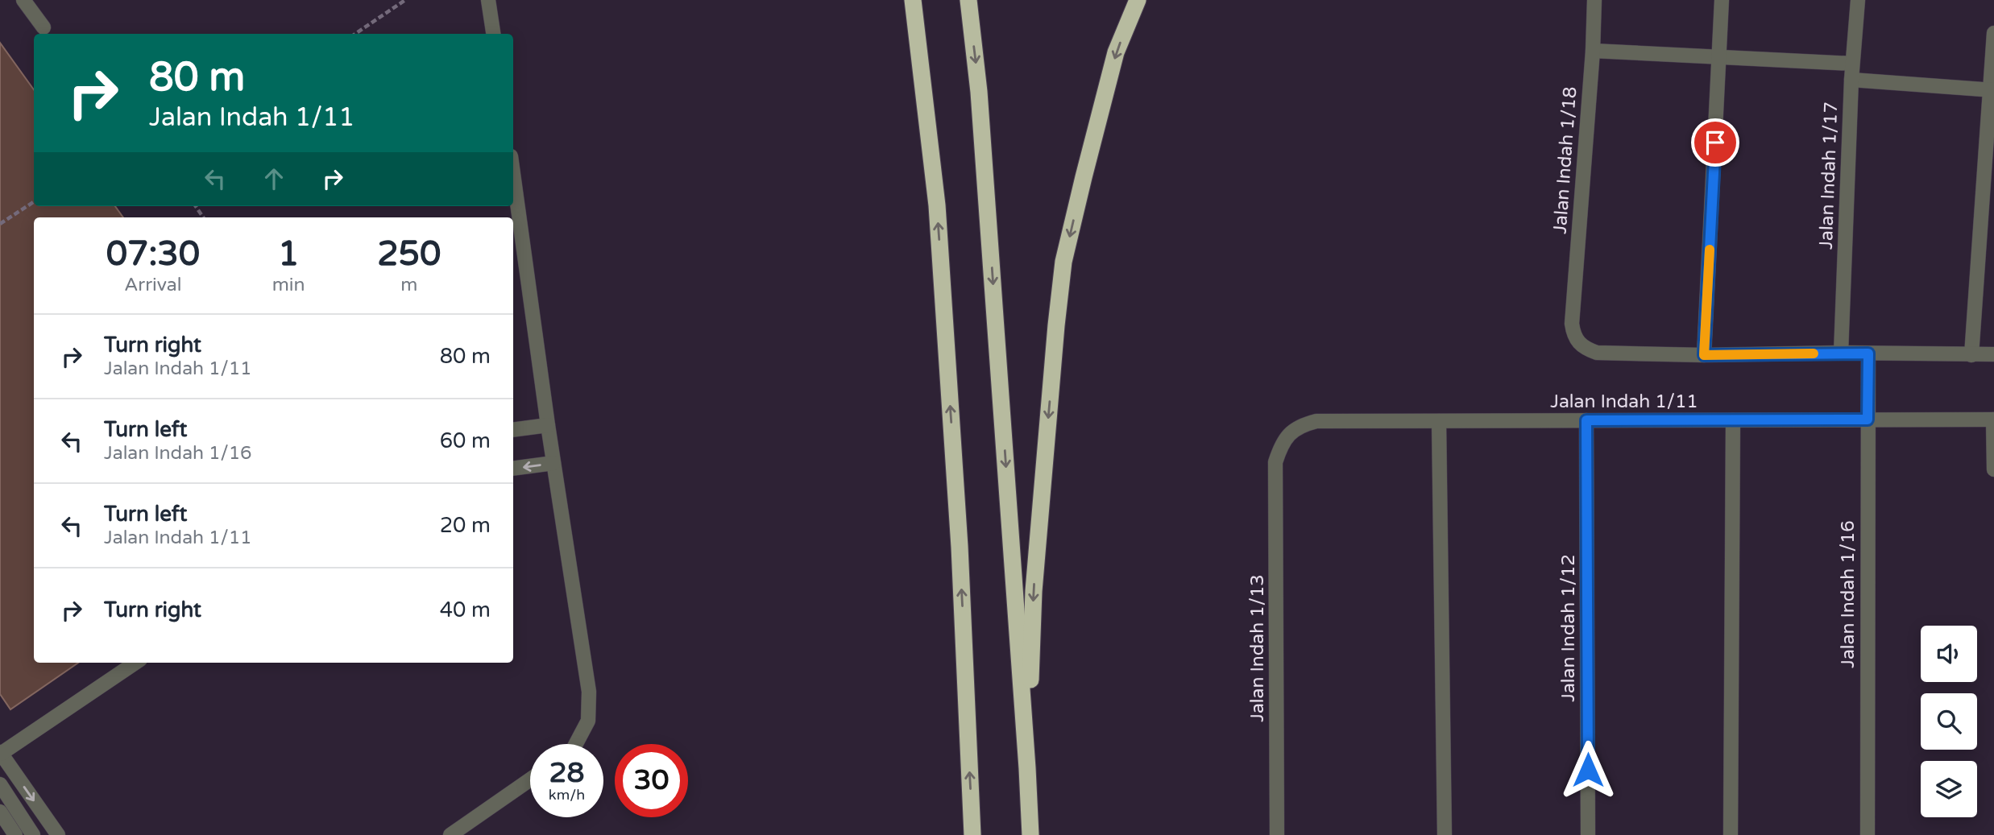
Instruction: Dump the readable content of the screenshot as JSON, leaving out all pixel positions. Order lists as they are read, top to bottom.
{
  "streets": {
    "street": [
      "Jalan Indah 1/18",
      "Jalan Indah 1/17",
      "Jalan Indah 1/11",
      "Jalan Indah 1/16",
      "Jalan Indah 1/12",
      "Jalan Indah 1/13"
    ]
  },
  "crossings": [
    ["Jalan Indah 1/11", "Jalan Indah 1/16"],
    ["Jalan Indah 1/11", "Jalan Indah 1/12"],
    ["Jalan Indah 1/11", "Jalan Indah 1/13"]
  ],
  "page": {
    "turn": ["80 m", "Jalan Indah 1/11"],
    "eta": [
      "07:30",
      "Arrival",
      "1",
      "min",
      "250",
      "m"
    ],
    "list": [
      {
        "name": "Turn right",
        "note": "Jalan Indah 1/11",
        "value": "80 m"
      },
      {
        "name": "Turn left",
        "note": "Jalan Indah 1/16",
        "value": "60 m"
      },
      {
        "name": "Turn left",
        "note": "Jalan Indah 1/11",
        "value": "20 m"
      },
      {
        "name": "Turn right",
        "value": "40 m"
      }
    ],
    "speed": "28 km/h",
    "limit": "30"
  }
}
